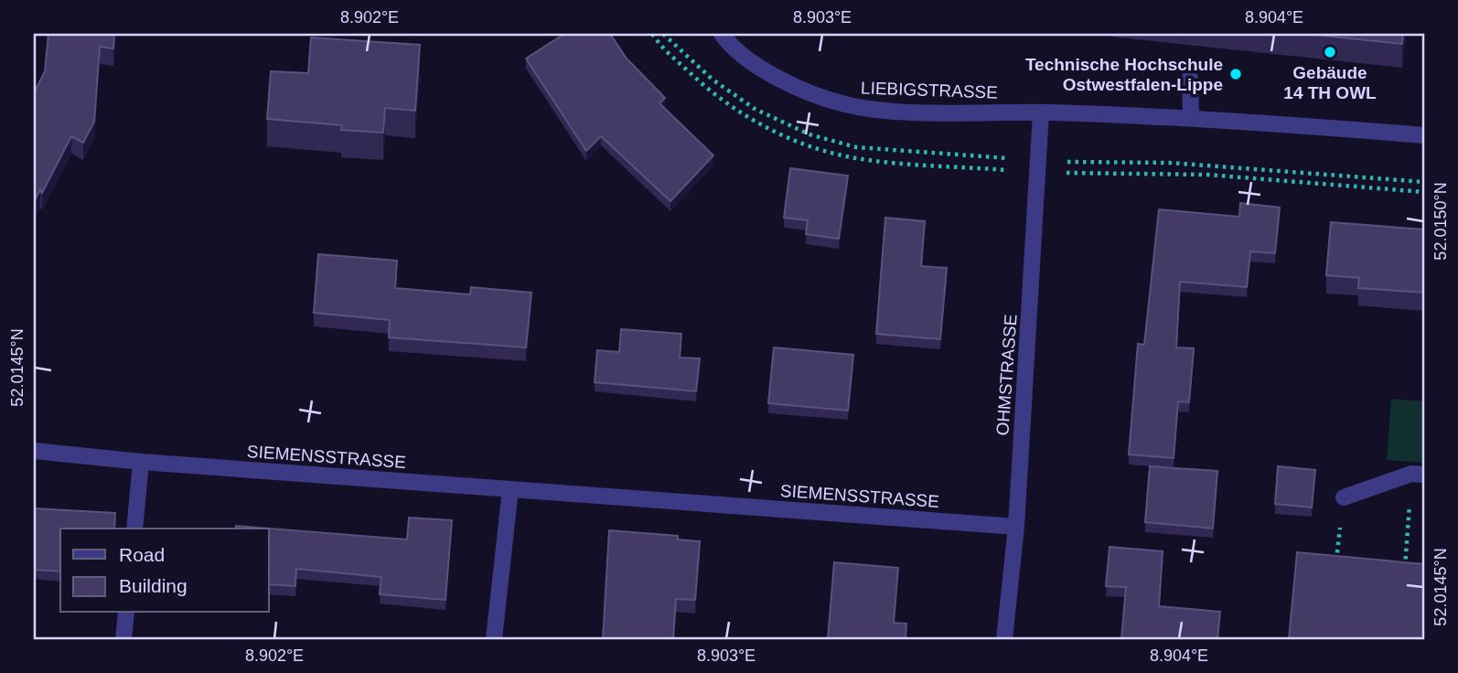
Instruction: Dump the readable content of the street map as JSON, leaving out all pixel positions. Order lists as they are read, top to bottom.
{
  "streets": {
    "street": ["LIEBIGSTRASSE", "OHMSTRASSE", "SIEMENSSTRASSE"]
  },
  "crossings": [
    ["LIEBIGSTRASSE", "OHMSTRASSE"],
    ["OHMSTRASSE", "SIEMENSSTRASSE"]
  ],
  "places": ["Gebäude 14 TH OWL", "Technische Hochschule Ostwestfalen-Lippe"],
  "legend": ["Road", "Building"],
  "coordinates": [
    "8.902°E",
    "8.903°E",
    "8.904°E",
    "52.0150°N",
    "52.0145°N"
  ]
}
